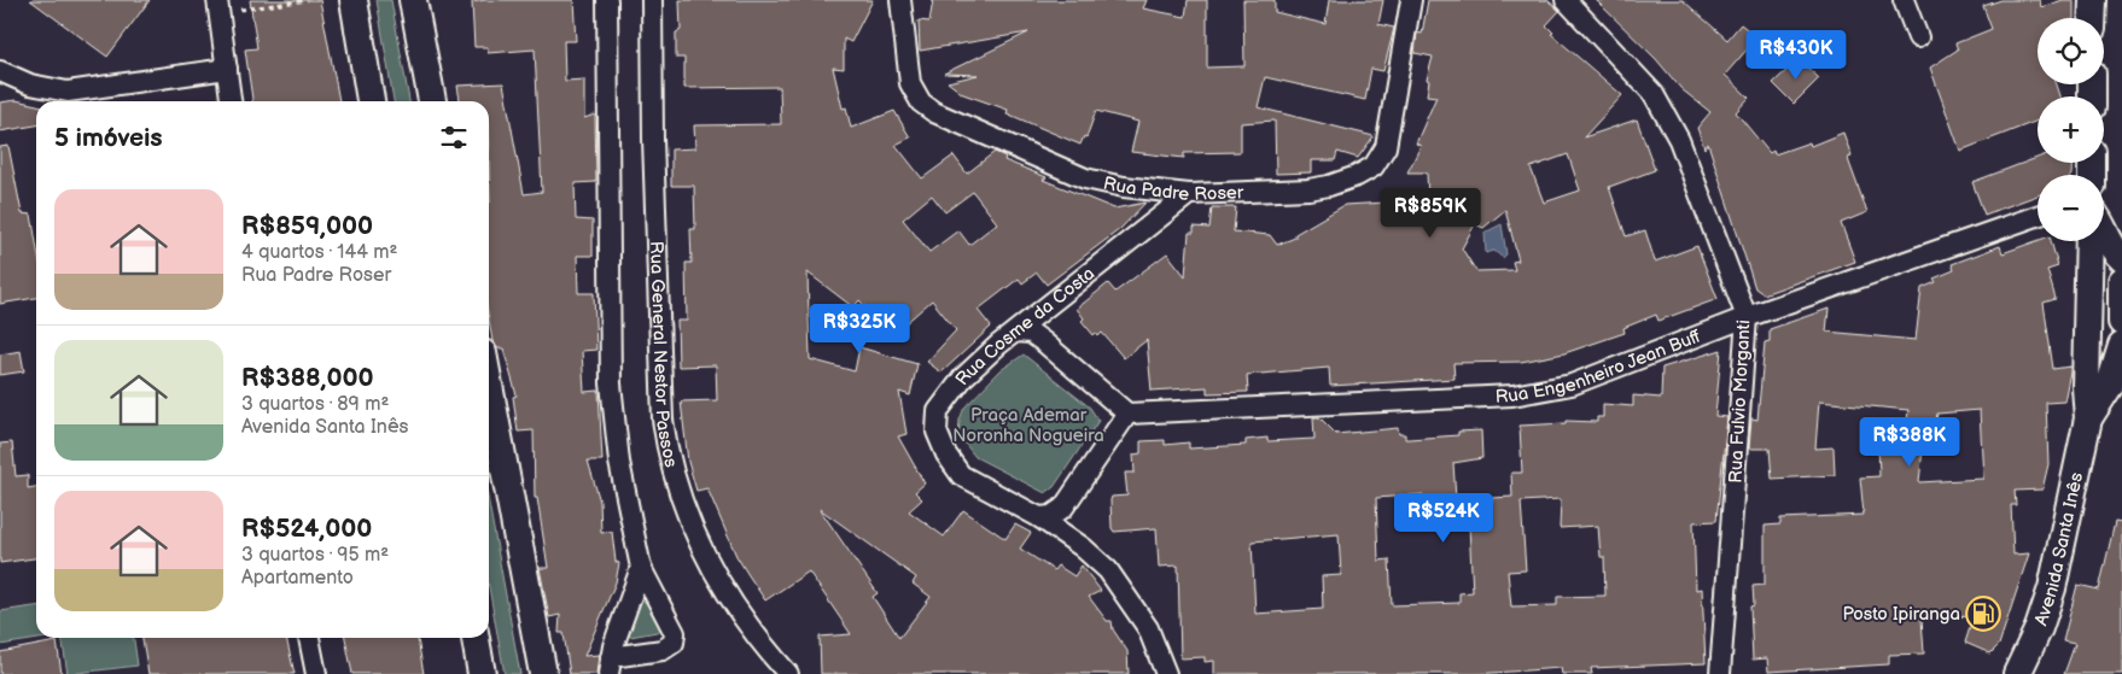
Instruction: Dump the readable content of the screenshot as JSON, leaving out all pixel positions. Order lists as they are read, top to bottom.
{
  "streets": {
    "main road": ["Avenida Santa Inês"],
    "street": [
      "Rua Padre Roser",
      "Rua Cosme da Costa",
      "Rua General Nestor Passos",
      "Rua Engenheiro Jean Buff",
      "Rua Fulvio Morganti"
    ]
  },
  "crossings": [
    ["Rua Padre Roser", "Rua Cosme da Costa"],
    ["Rua Cosme da Costa", "Rua Engenheiro Jean Buff"],
    ["Rua Engenheiro Jean Buff", "Rua Fulvio Morganti"]
  ],
  "parks": ["Praça Ademar Noronha Nogueira"],
  "places": {
    "fuel station": ["Posto Ipiranga"]
  },
  "page": {
    "map_buttons": ["+", "−"],
    "price": [
      "R$430K",
      "R$859K",
      "R$325K",
      "R$388K",
      "R$524K"
    ],
    "heading": "5 imóveis",
    "list": [
      {
        "name": "R$859,000",
        "note": "4 quartos · 144 m² · Rua Padre Roser"
      },
      {
        "name": "R$388,000",
        "note": "3 quartos · 89 m² · Avenida Santa Inês"
      },
      {
        "name": "R$524,000",
        "note": "3 quartos · 95 m² · Apartamento"
      }
    ]
  }
}
